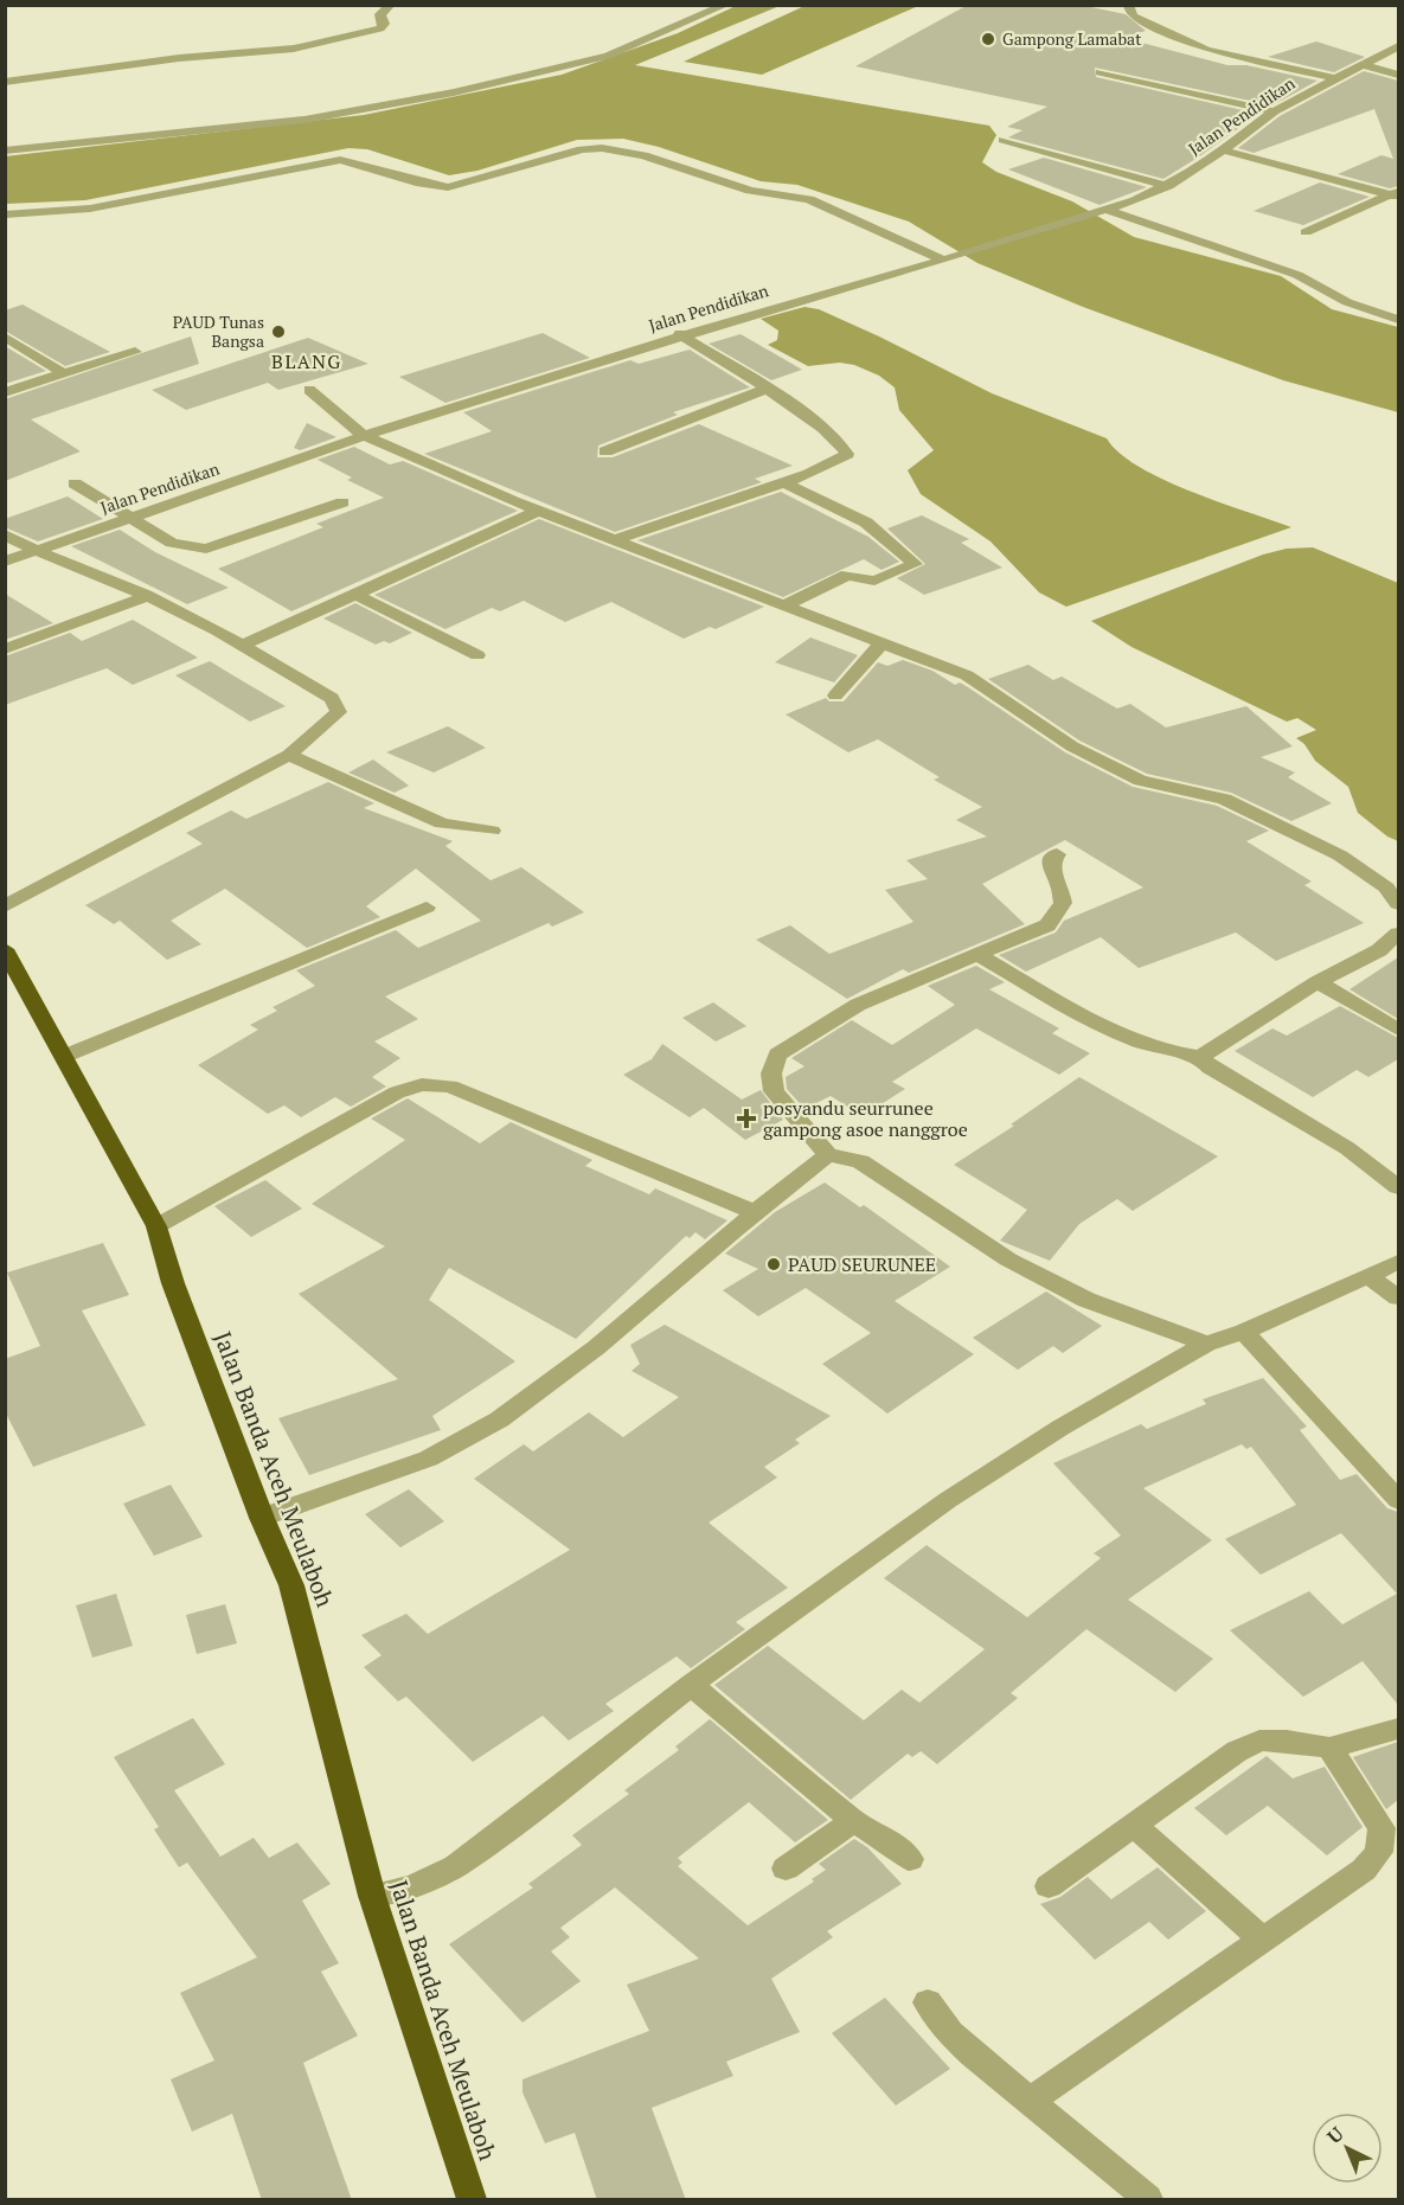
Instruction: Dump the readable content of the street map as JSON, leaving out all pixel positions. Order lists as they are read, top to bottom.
{
  "streets": {
    "highway": ["Jalan Banda Aceh Meulaboh"],
    "street": ["Jalan Pendidikan"]
  },
  "districts": ["BLANG"],
  "places": {
    "other": ["Gampong Lamabat", "PAUD Tunas Bangsa", "PAUD SEURUNEE"],
    "health": ["posyandu seurrunee gampong asoe nanggroe"]
  },
  "north": "top left"
}
